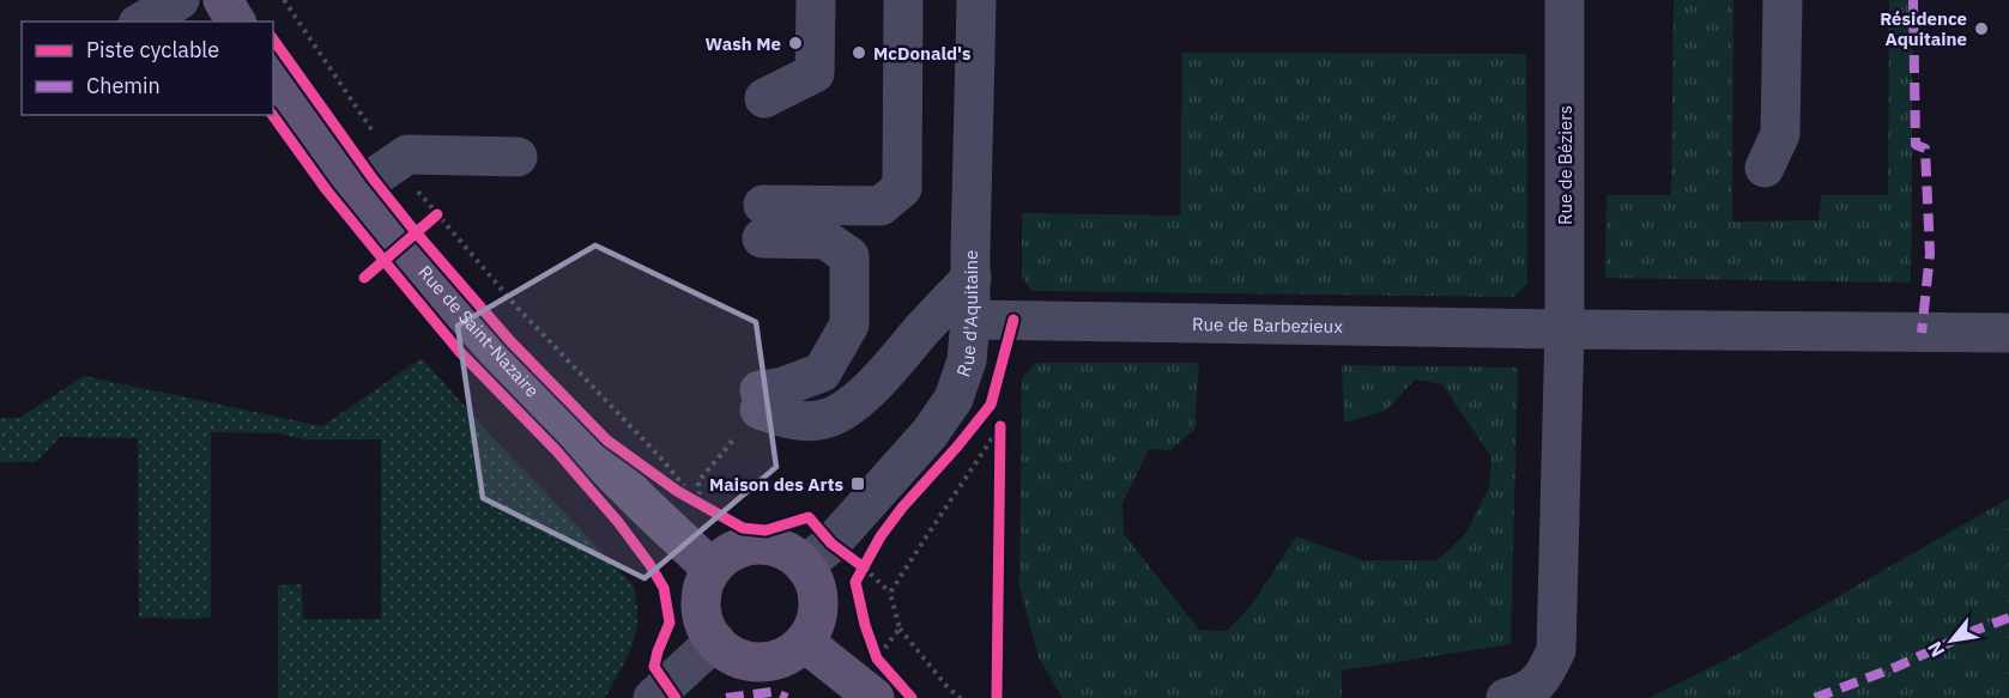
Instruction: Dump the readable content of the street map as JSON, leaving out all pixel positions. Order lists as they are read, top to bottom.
{
  "streets": {
    "main road": ["Rue de Saint-Nazaire"],
    "street": ["Rue de Béziers", "Rue d'Aquitaine", "Rue de Barbezieux"]
  },
  "crossings": [
    ["Rue de Béziers", "Rue de Barbezieux"],
    ["Rue d'Aquitaine", "Rue de Barbezieux"],
    ["Rue d'Aquitaine", "Rue de Saint-Nazaire"]
  ],
  "places": {
    "other": ["Résidence Aquitaine", "Wash Me", "McDonald's"],
    "transit": ["Maison des Arts"]
  },
  "legend": ["Piste cyclable", "Chemin"],
  "north": "bottom left"
}
